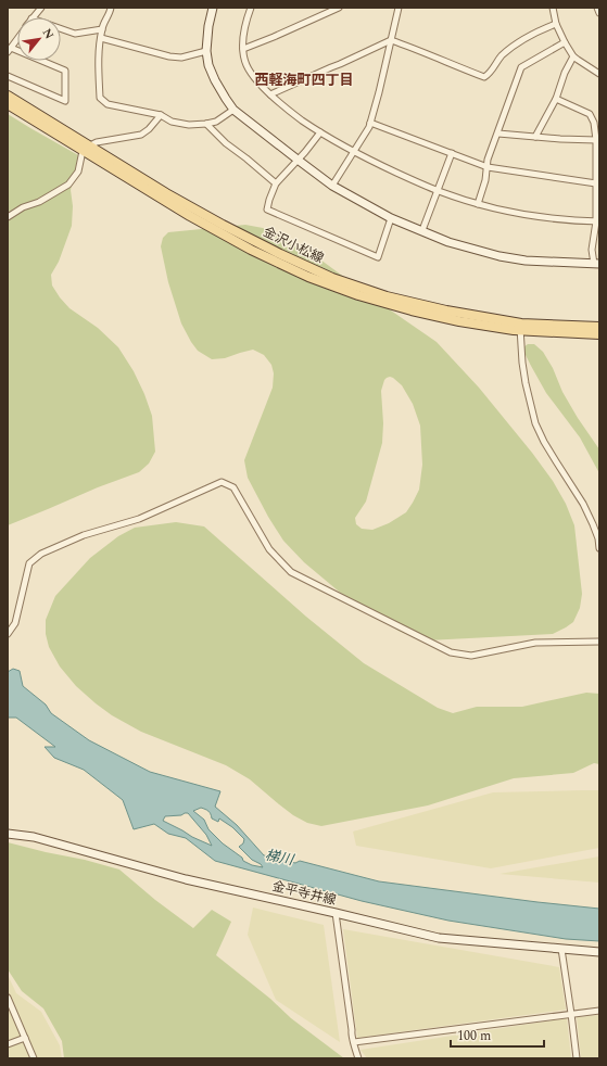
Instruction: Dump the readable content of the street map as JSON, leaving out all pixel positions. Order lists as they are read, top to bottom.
{
  "streets": {
    "main road": ["金沢小松線", "金平寺井線"]
  },
  "districts": ["西軽海町四丁目"],
  "water": ["梯川"],
  "scale_bar": "100 m",
  "north": "top right"
}
